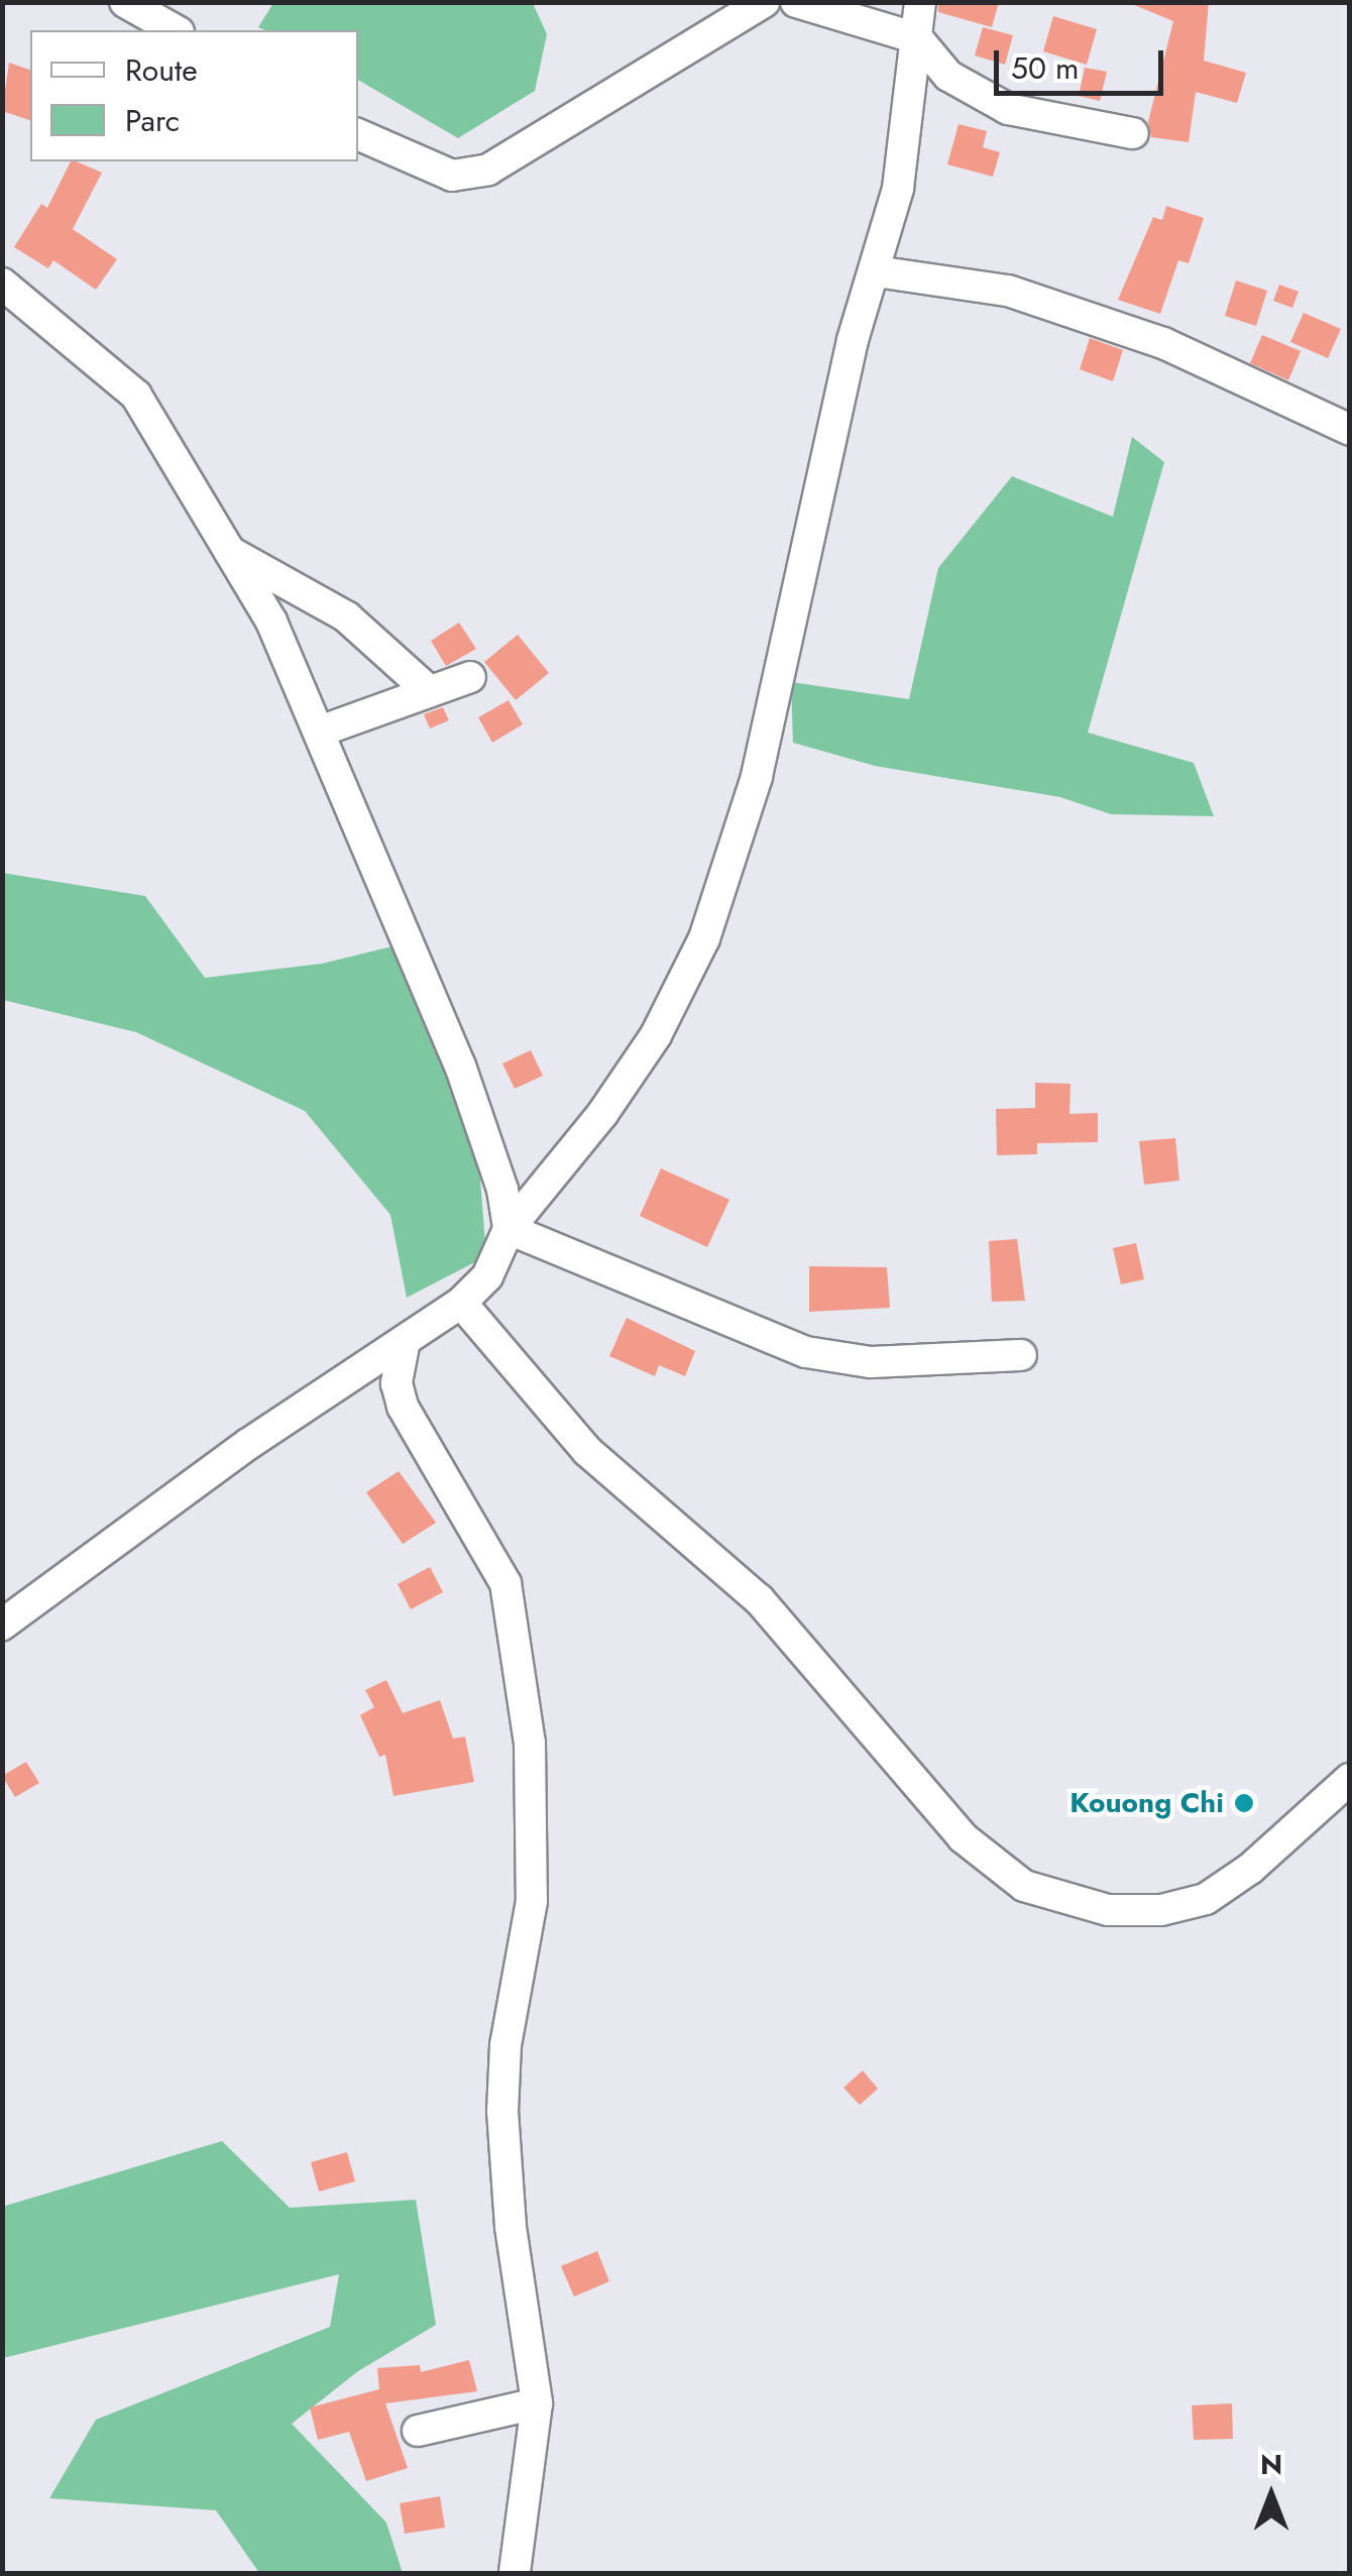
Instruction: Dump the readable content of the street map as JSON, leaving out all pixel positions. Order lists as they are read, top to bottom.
{
  "places": ["Kouong Chi"],
  "legend": ["Route", "Parc"],
  "scale_bar": "50 m",
  "north": "top"
}
